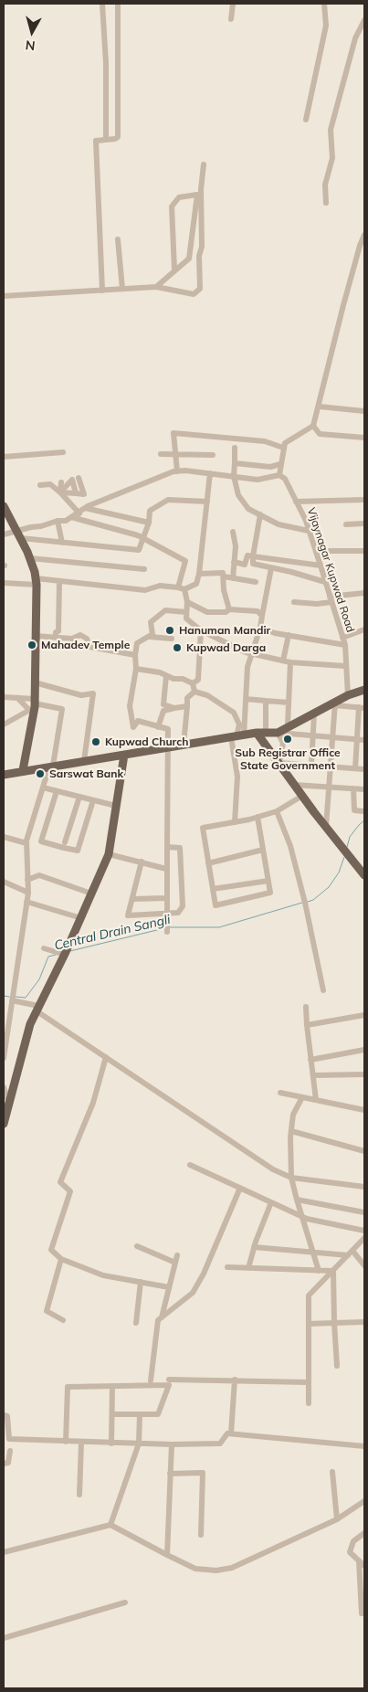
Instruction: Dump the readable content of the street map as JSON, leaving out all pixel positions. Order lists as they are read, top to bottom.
{
  "streets": {
    "street": ["Vijaynagar Kupwad Road"]
  },
  "water": ["Central Drain Sangli"],
  "places": [
    "Hanuman Mandir",
    "Mahadev Temple",
    "Kupwad Darga",
    "Sub Registrar Office State Government",
    "Kupwad Church",
    "Sarswat Bank"
  ],
  "north": "bottom"
}
